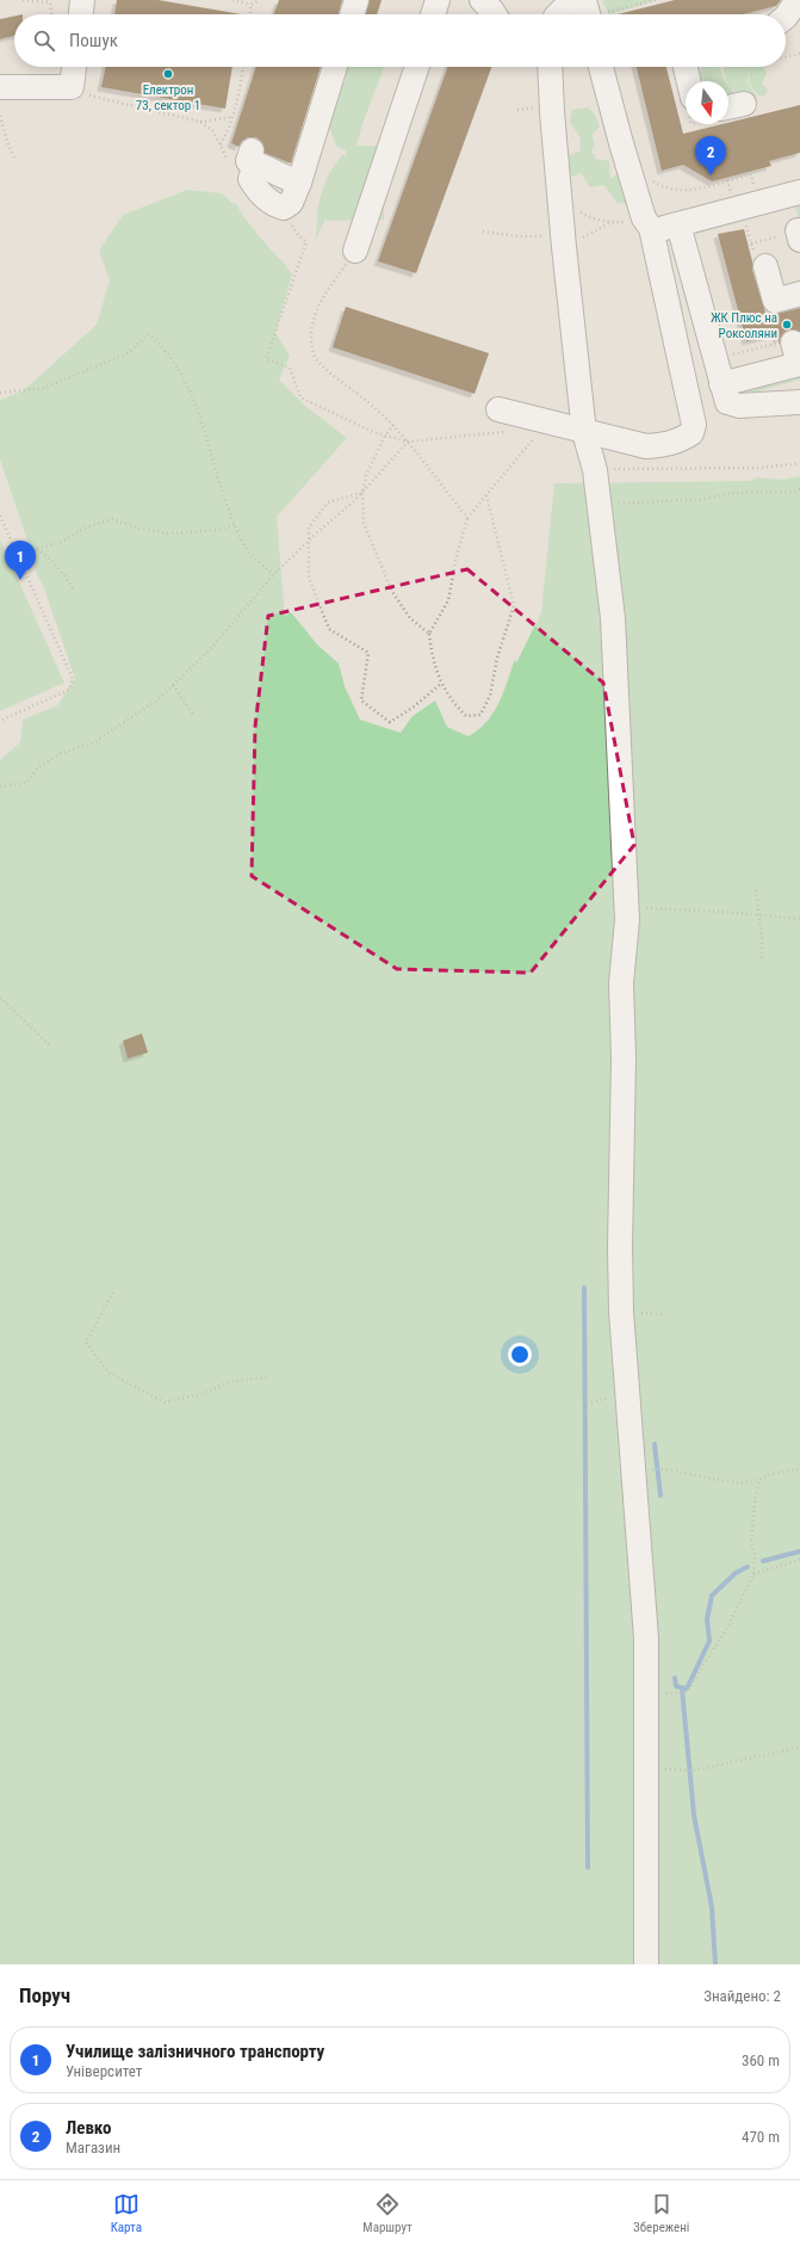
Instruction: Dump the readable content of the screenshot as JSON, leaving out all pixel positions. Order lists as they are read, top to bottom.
{
  "places": ["Електрон 73, сектор 1", "ЖК Плюс на Роксоляни"],
  "north": "bottom",
  "page": {
    "search": "Пошук",
    "pins": ["2", "1"],
    "heading": ["Поруч", "Знайдено: 2"],
    "list": [
      {
        "mark": "1",
        "name": "Училище залізничного транспорту",
        "note": "Університет",
        "value": "360 m"
      },
      {
        "mark": "2",
        "name": "Левко",
        "note": "Магазин",
        "value": "470 m"
      }
    ],
    "nav": ["Карта", "Маршрут", "Збережені"]
  }
}
